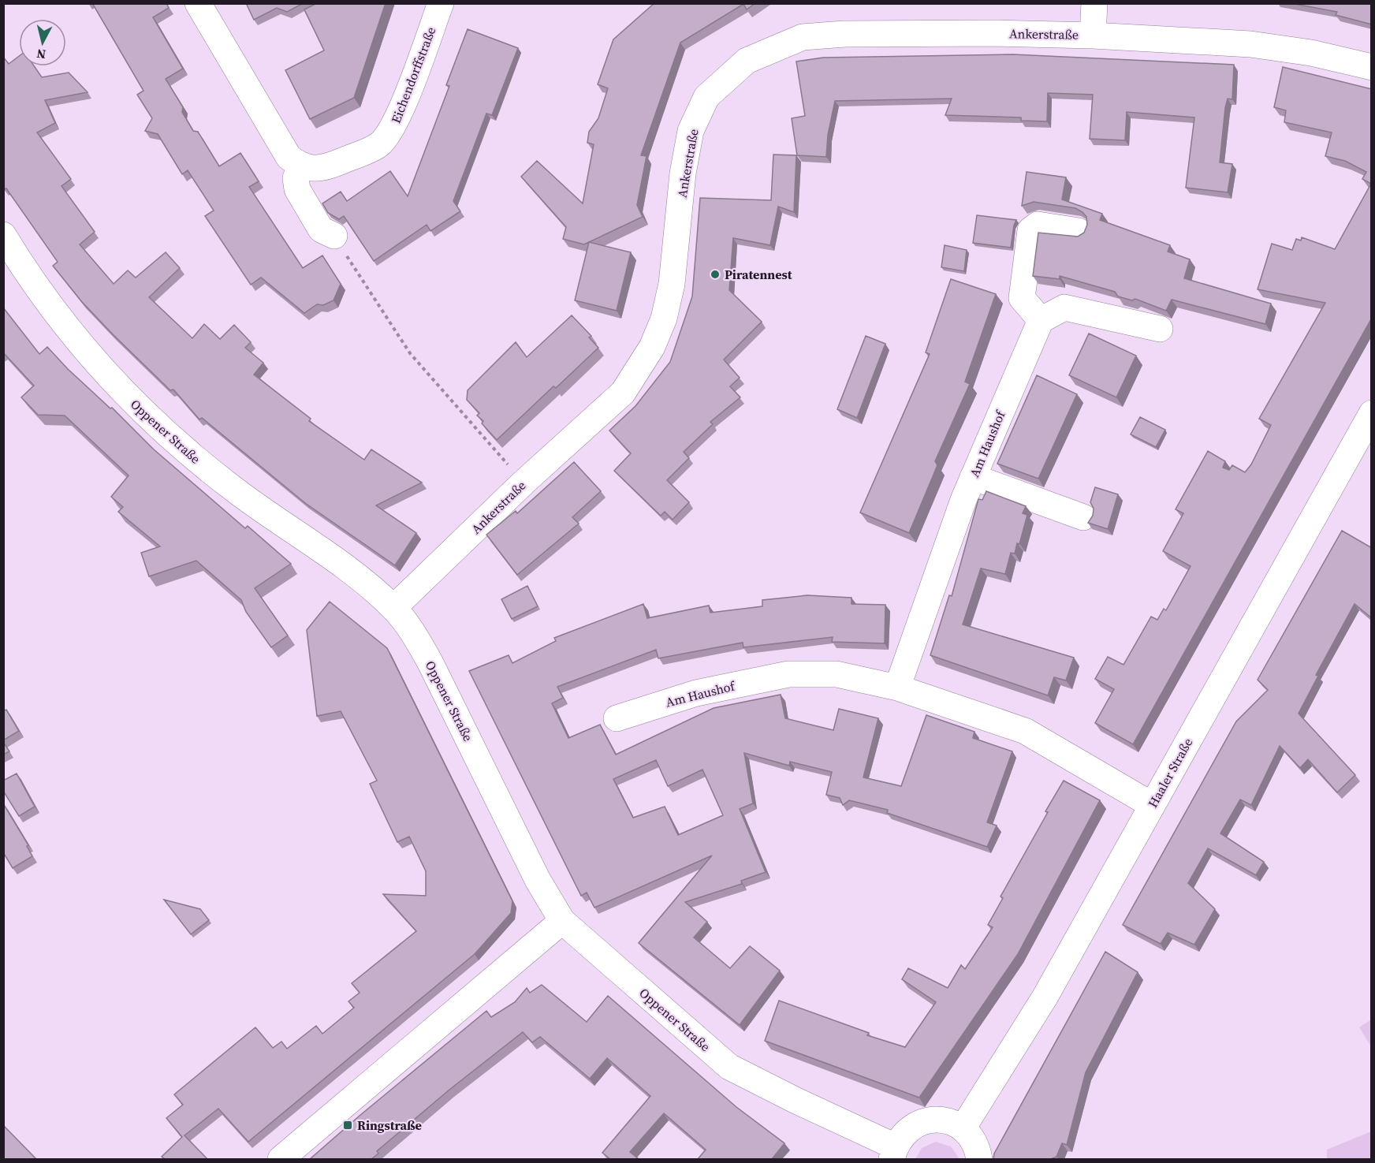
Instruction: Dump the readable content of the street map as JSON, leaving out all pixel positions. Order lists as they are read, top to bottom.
{
  "streets": {
    "street": [
      "Ankerstraße",
      "Eichendorffstraße",
      "Oppener Straße",
      "Am Haushof",
      "Haaler Straße"
    ]
  },
  "crossings": [
    ["Ankerstraße", "Oppener Straße"],
    ["Oppener Straße", "Haaler Straße"],
    ["Am Haushof", "Haaler Straße"]
  ],
  "places": {
    "other": ["Piratennest"],
    "transit": ["Ringstraße"]
  },
  "north": "bottom"
}
